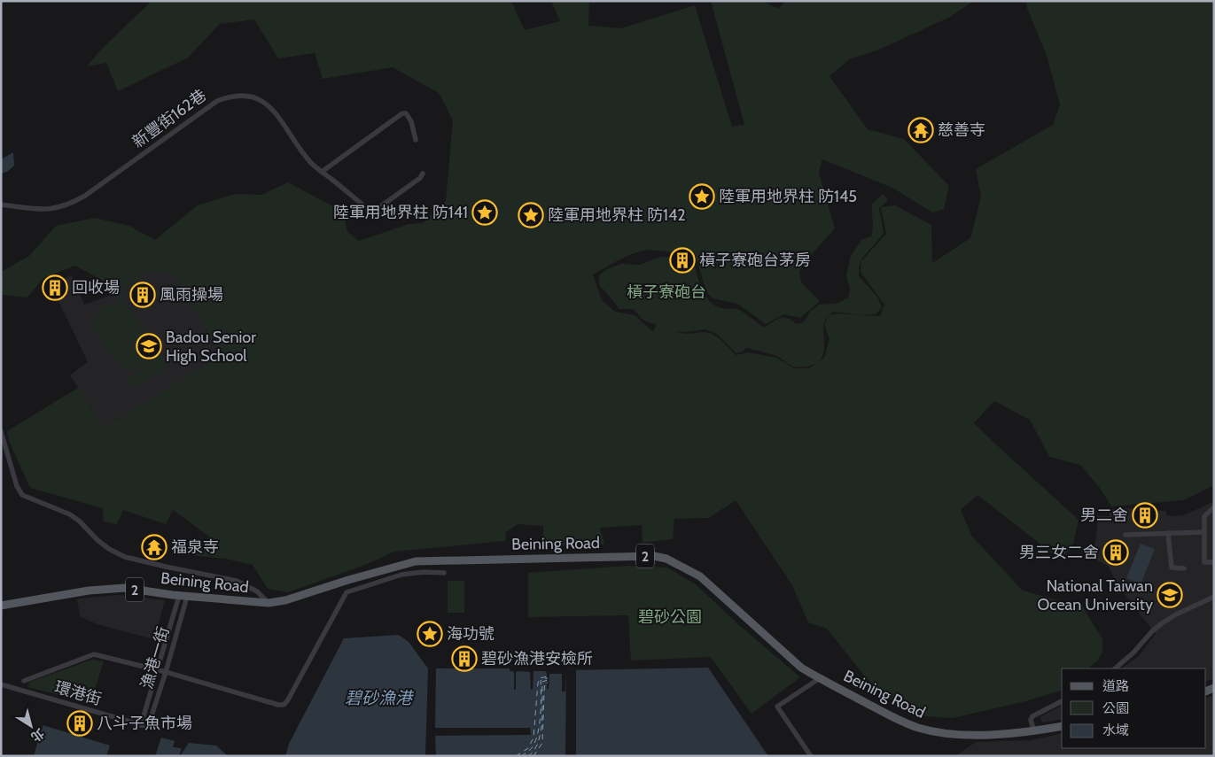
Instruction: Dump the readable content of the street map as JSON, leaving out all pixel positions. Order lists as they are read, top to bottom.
{
  "streets": {
    "main road": ["Beining Road", "2"],
    "street": ["新豐街162巷", "漁港一街", "環港街"]
  },
  "crossings": [
    ["Beining Road", "漁港一街"],
    ["漁港一街", "環港街"]
  ],
  "water": ["碧砂漁港"],
  "parks": ["槓子寮砲台", "碧砂公園"],
  "places": {
    "temple": ["慈善寺", "福泉寺"],
    "place": [
      "陸軍用地界柱 防145",
      "陸軍用地界柱 防141",
      "陸軍用地界柱 防142",
      "海功號"
    ],
    "building": [
      "槓子寮砲台茅房",
      "回收場",
      "風雨操場",
      "男二舍",
      "男三女二舍",
      "碧砂漁港安檢所",
      "八斗子魚市場"
    ],
    "school or university": ["Badou Senior High School", "National Taiwan Ocean University"]
  },
  "legend": ["道路", "公園", "水域"],
  "north": "bottom right"
}
